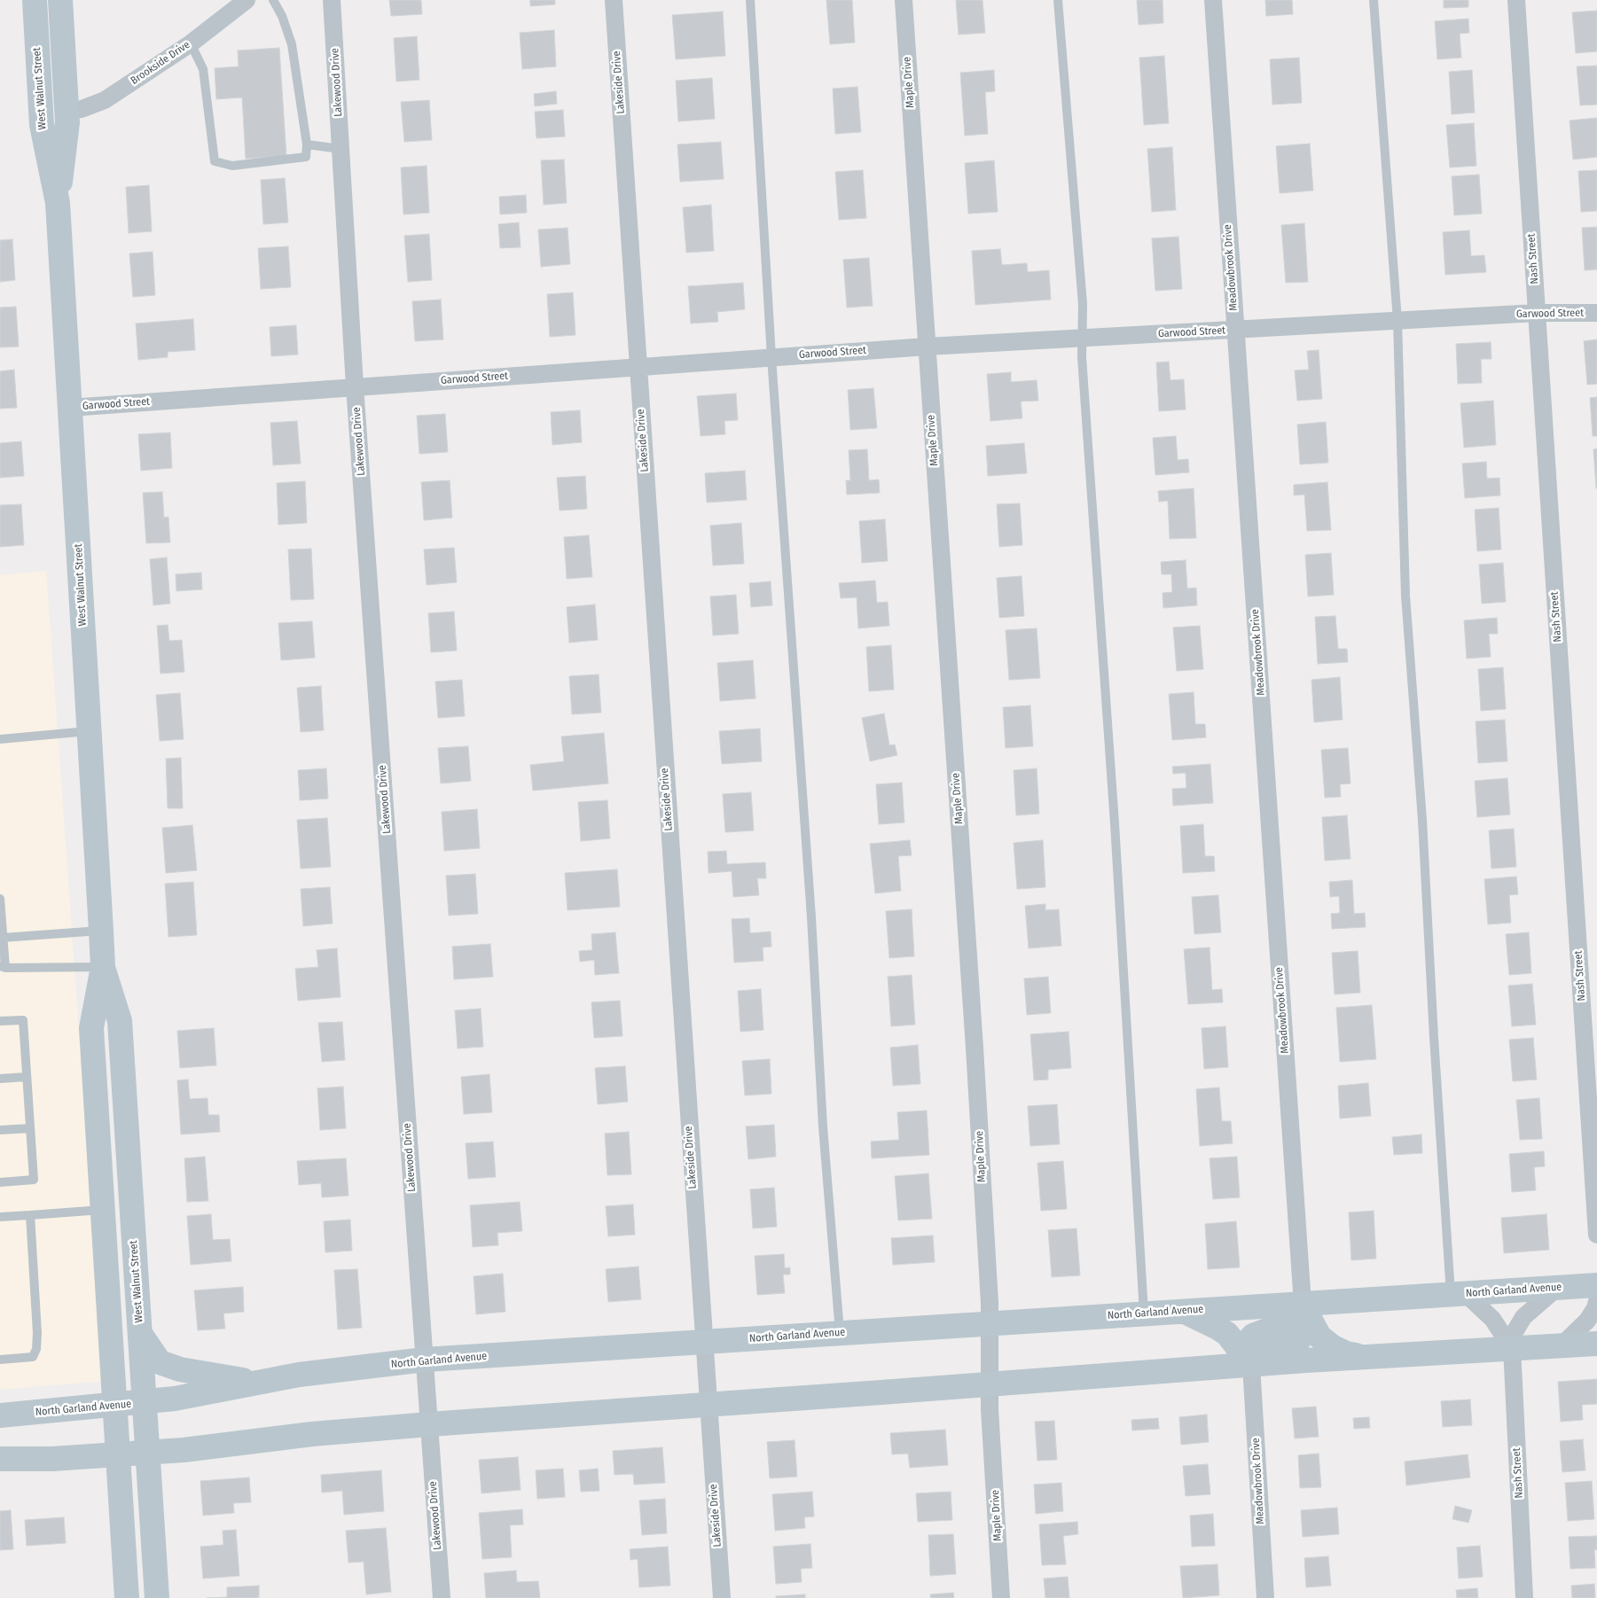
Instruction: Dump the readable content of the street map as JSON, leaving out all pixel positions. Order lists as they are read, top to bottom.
{
  "streets": {
    "main road": ["West Walnut Street", "North Garland Avenue"],
    "street": [
      "Brookside Drive",
      "Lakewood Drive",
      "Lakeside Drive",
      "Maple Drive",
      "Nash Street",
      "Meadowbrook Drive",
      "Garwood Street"
    ]
  },
  "crossings": [
    ["Brookside Drive", "West Walnut Street"],
    ["Lakewood Drive", "Garwood Street"],
    ["Lakewood Drive", "North Garland Avenue"],
    ["Lakeside Drive", "Garwood Street"],
    ["Lakeside Drive", "North Garland Avenue"],
    ["Maple Drive", "Garwood Street"],
    ["Maple Drive", "North Garland Avenue"],
    ["West Walnut Street", "Garwood Street"],
    ["West Walnut Street", "North Garland Avenue"],
    ["Nash Street", "Garwood Street"],
    ["Nash Street", "North Garland Avenue"],
    ["Meadowbrook Drive", "Garwood Street"],
    ["Meadowbrook Drive", "North Garland Avenue"]
  ]
}
